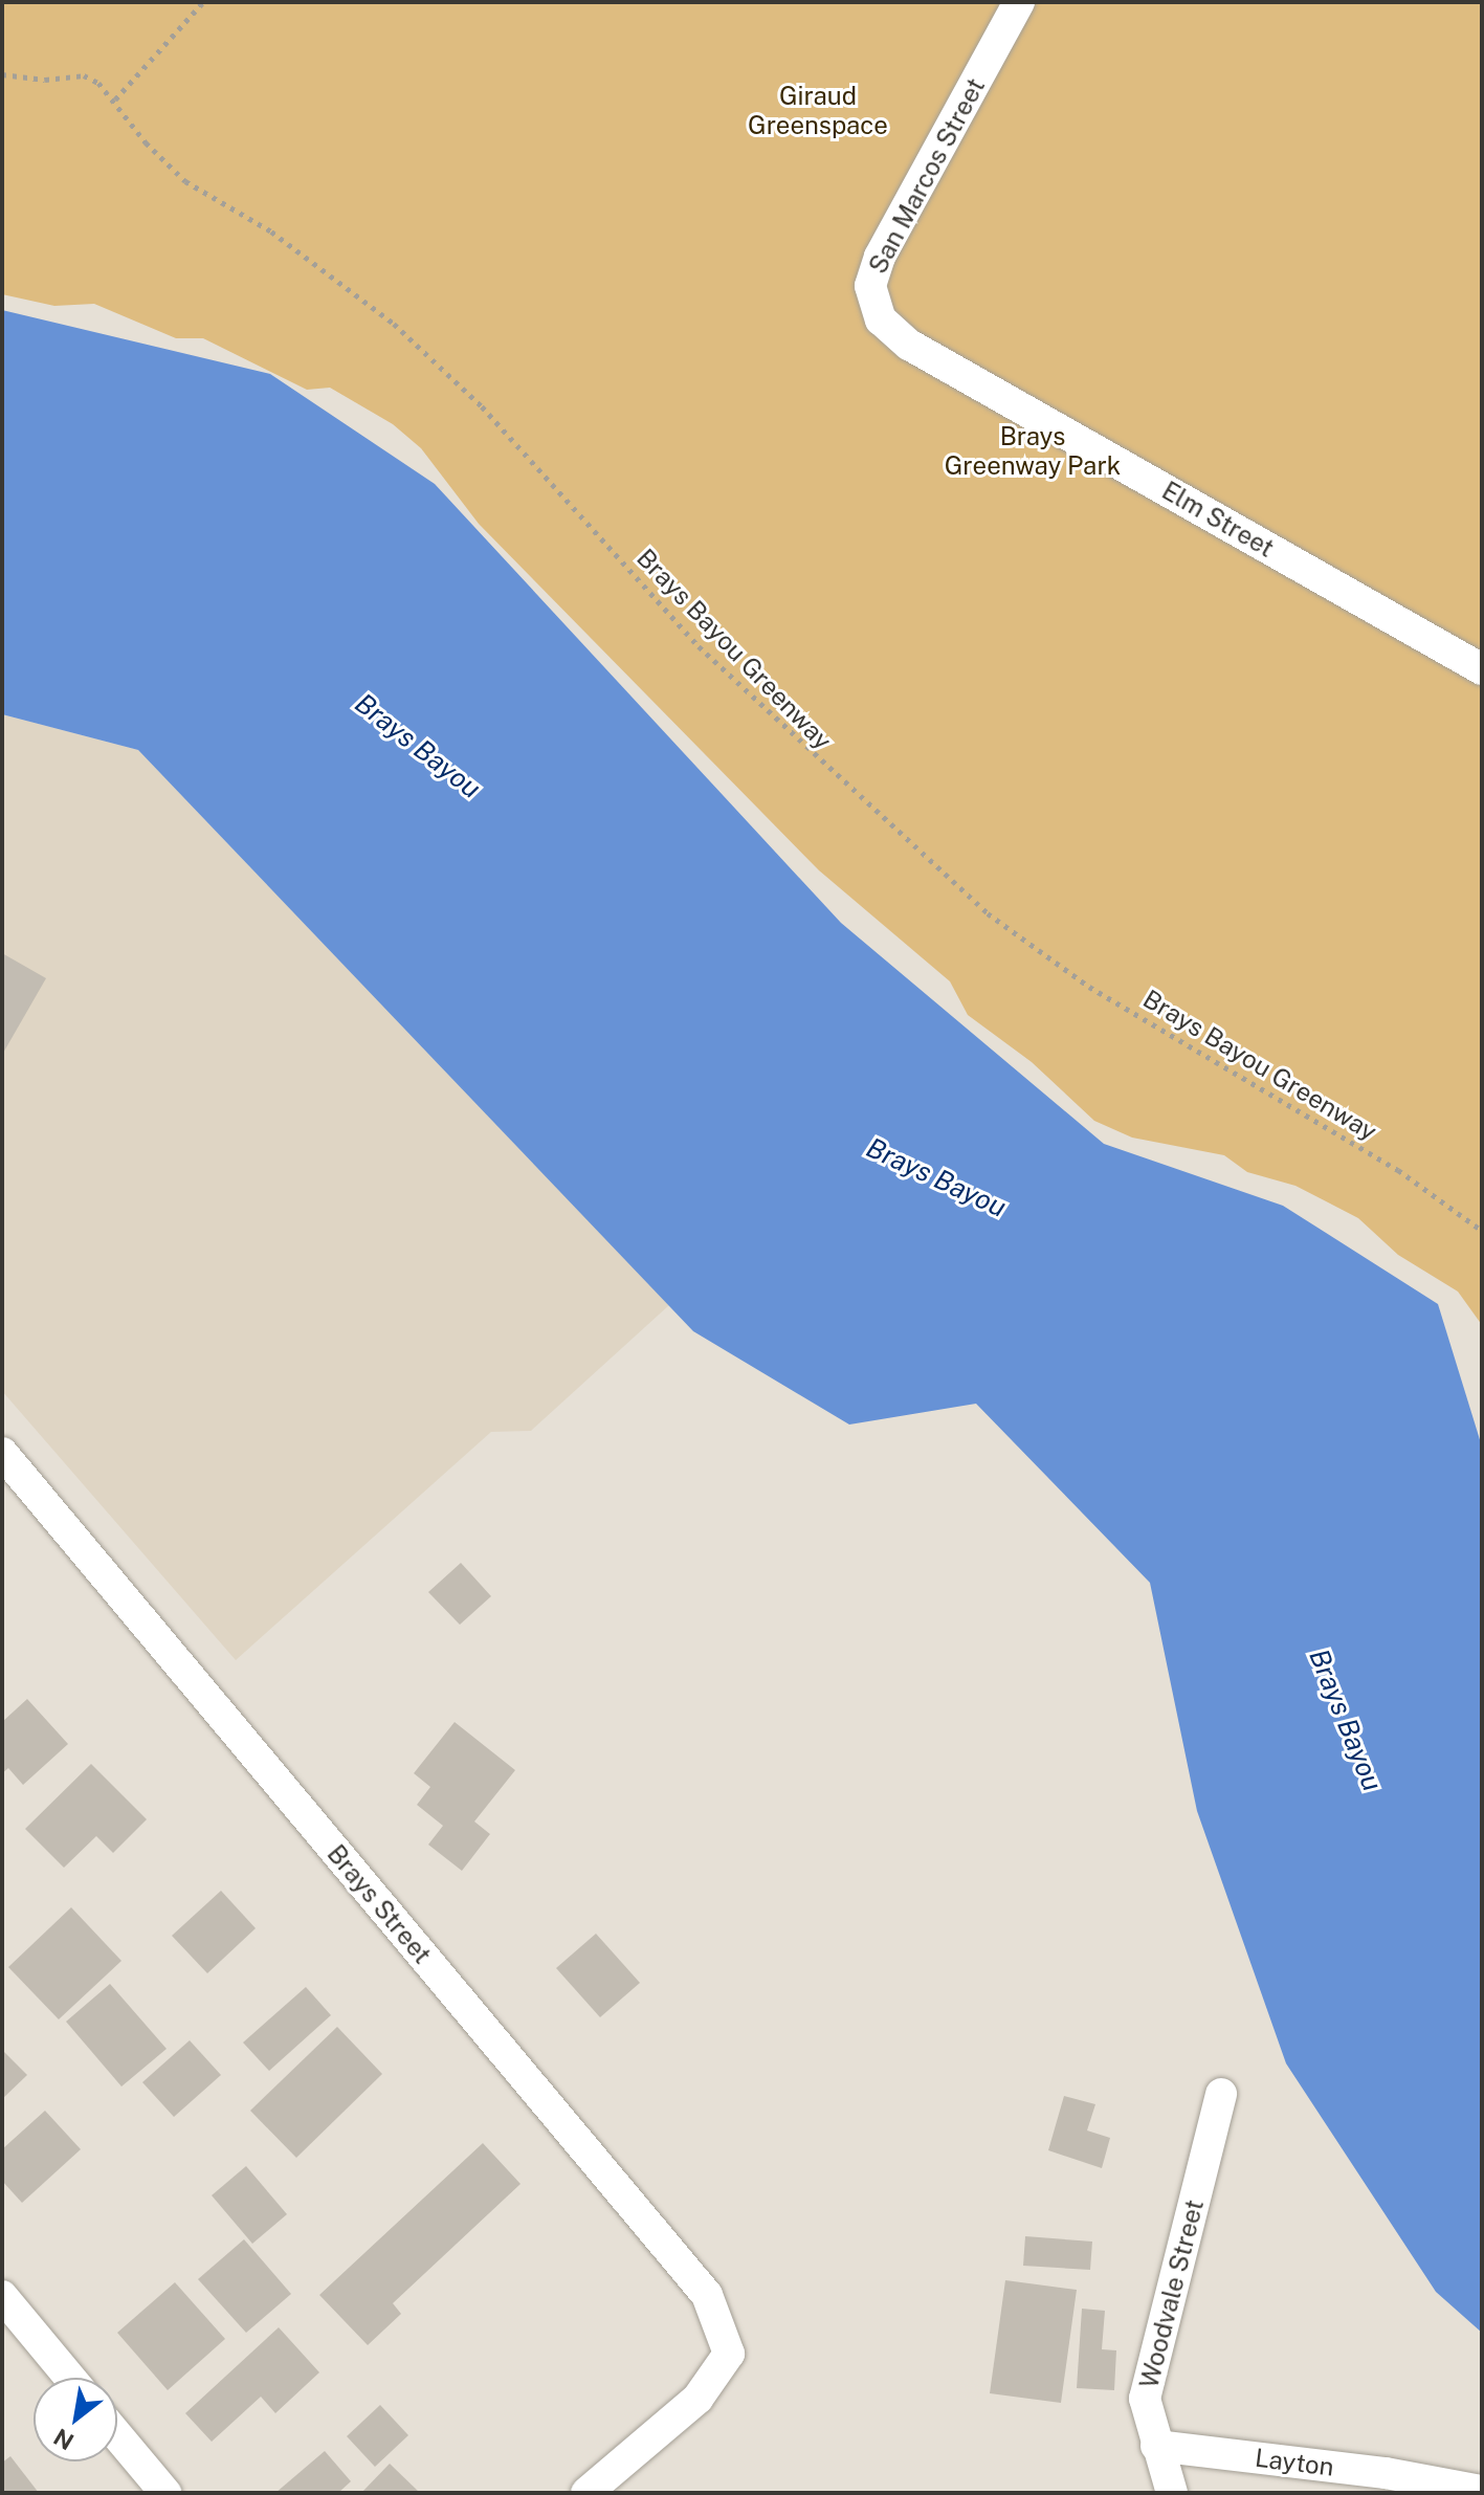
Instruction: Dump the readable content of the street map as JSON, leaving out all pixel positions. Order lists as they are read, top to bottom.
{
  "streets": {
    "street": [
      "San Marcos Street",
      "Elm Street",
      "Brays Street",
      "Woodvale Street",
      "Layton"
    ],
    "path": ["Brays Bayou Greenway"]
  },
  "crossings": [
    ["San Marcos Street", "Elm Street"],
    ["Woodvale Street", "Layton"]
  ],
  "water": ["Brays Bayou"],
  "parks": ["Giraud Greenspace", "Brays Greenway Park"],
  "north": "bottom left"
}
